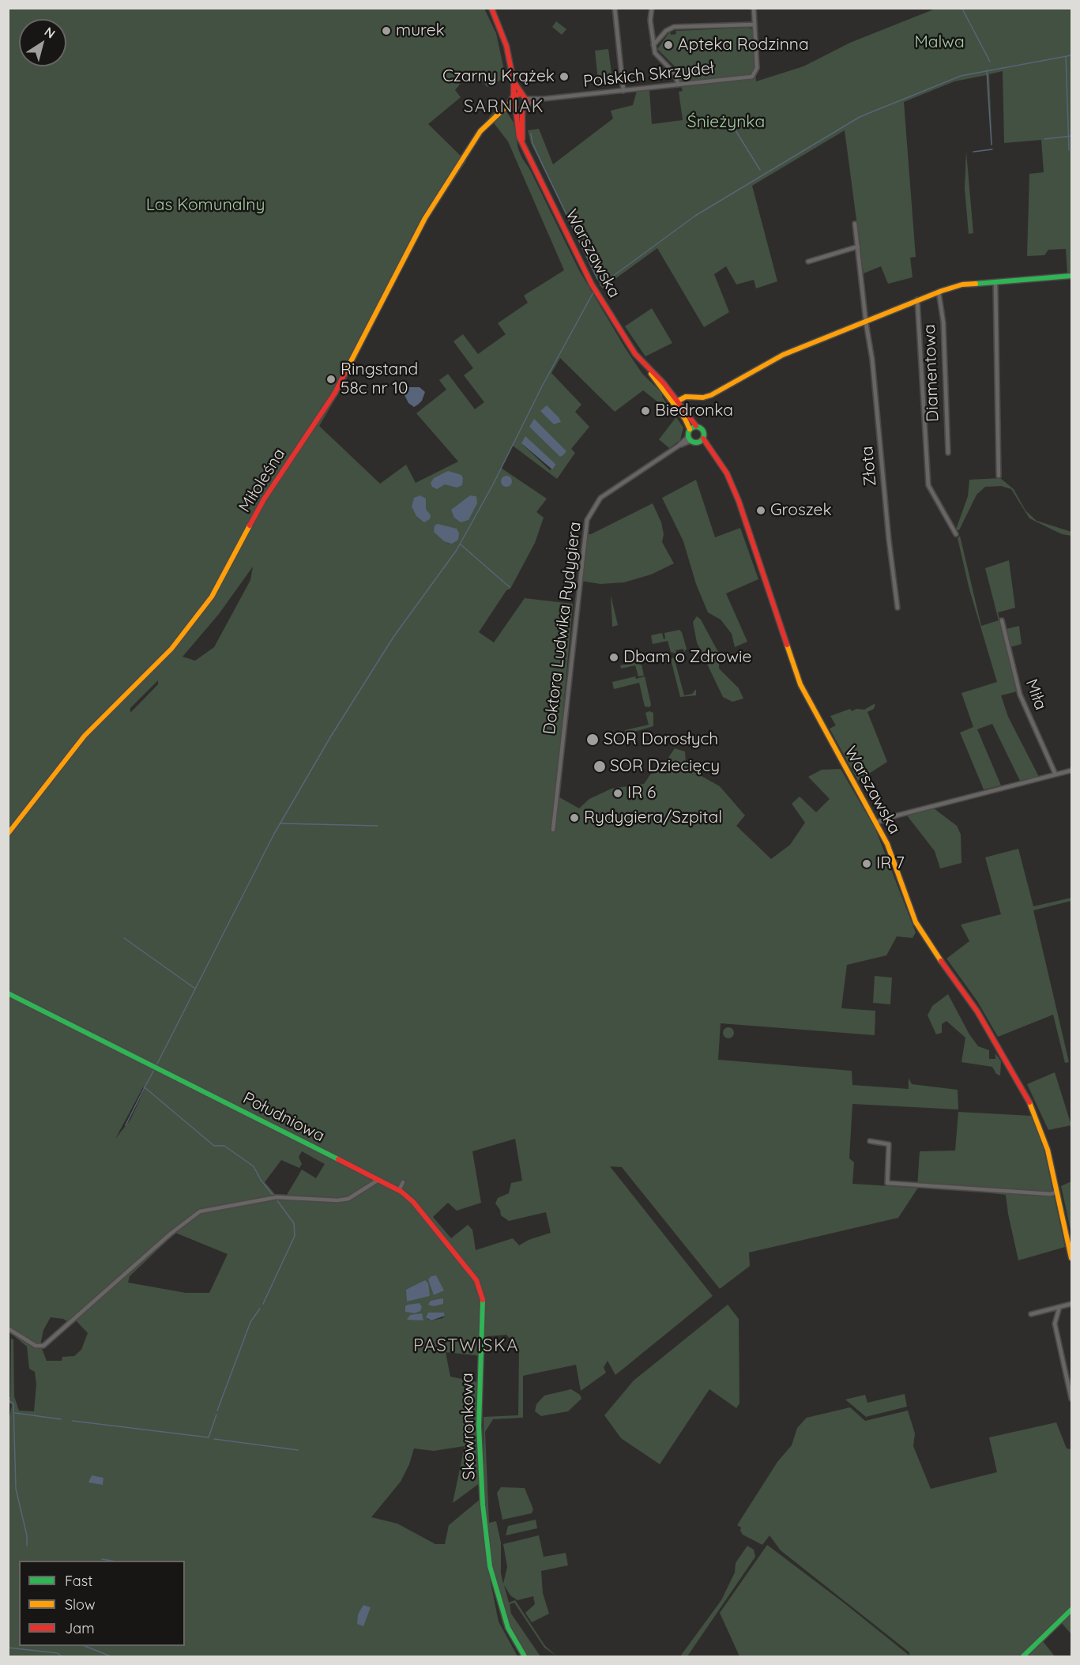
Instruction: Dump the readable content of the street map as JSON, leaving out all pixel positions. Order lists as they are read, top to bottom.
{
  "streets": {
    "street": [
      "Polskich Skrzydeł",
      "Warszawska",
      "Diamentowa",
      "Złota",
      "Miłoleśna",
      "Doktora Ludwika Rydygiera",
      "Miła",
      "Południowa",
      "Skowronkowa"
    ]
  },
  "crossings": [
    ["Warszawska", "Miłoleśna"],
    ["Południowa", "Skowronkowa"]
  ],
  "districts": ["SARNIAK", "PASTWISKA"],
  "parks": ["Malwa", "Śnieżynka", "Las Komunalny"],
  "places": [
    "murek",
    "Apteka Rodzinna",
    "Czarny Krążek",
    "Ringstand 58c nr 10",
    "Biedronka",
    "Groszek",
    "Dbam o Zdrowie",
    "SOR Dorosłych",
    "SOR Dziecięcy",
    "IR 6",
    "Rydygiera/Szpital",
    "IR 7"
  ],
  "legend": ["Fast", "Slow", "Jam"],
  "north": "top right"
}
